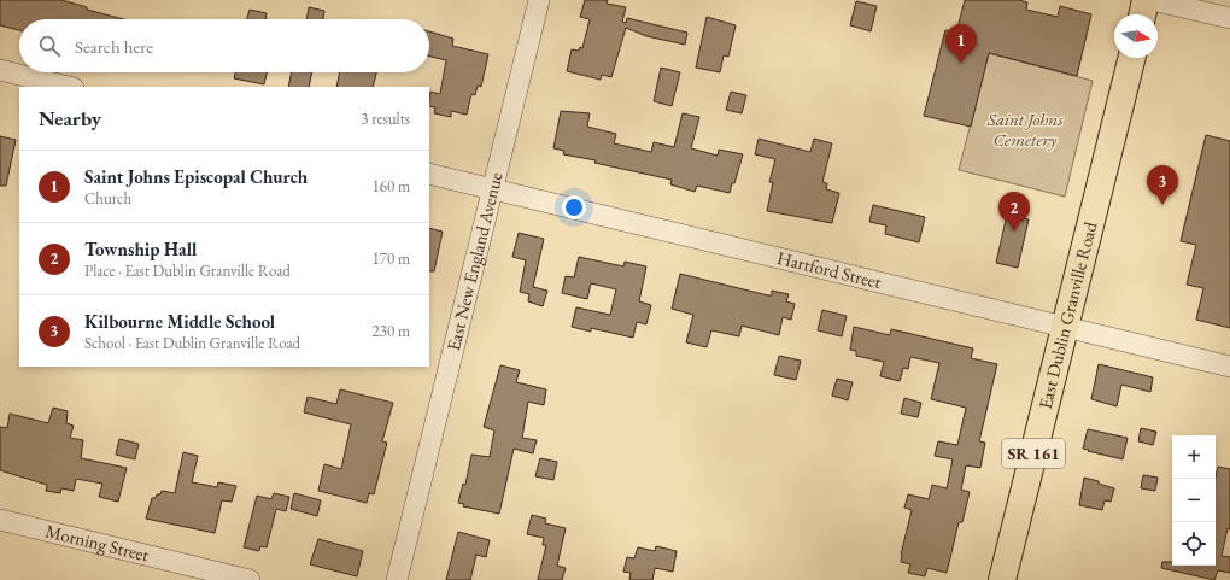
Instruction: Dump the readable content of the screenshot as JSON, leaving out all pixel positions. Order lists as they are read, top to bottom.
{
  "streets": {
    "main road": ["East Dublin Granville Road", "SR 161"],
    "street": ["East New England Avenue", "Hartford Street", "Morning Street"]
  },
  "crossings": [
    ["East New England Avenue", "Hartford Street"],
    ["Hartford Street", "East Dublin Granville Road"]
  ],
  "parks": ["Saint Johns Cemetery"],
  "north": "right",
  "page": {
    "search": "Search here",
    "pins": ["1", "3", "2"],
    "heading": ["Nearby", "3 results"],
    "list": [
      {
        "mark": "1",
        "name": "Saint Johns Episcopal Church",
        "note": "Church",
        "value": "160 m"
      },
      {
        "mark": "2",
        "name": "Township Hall",
        "note": "Place · East Dublin Granville Road",
        "value": "170 m"
      },
      {
        "mark": "3",
        "name": "Kilbourne Middle School",
        "note": "School · East Dublin Granville Road",
        "value": "230 m"
      }
    ],
    "map_buttons": ["+", "−"]
  }
}
